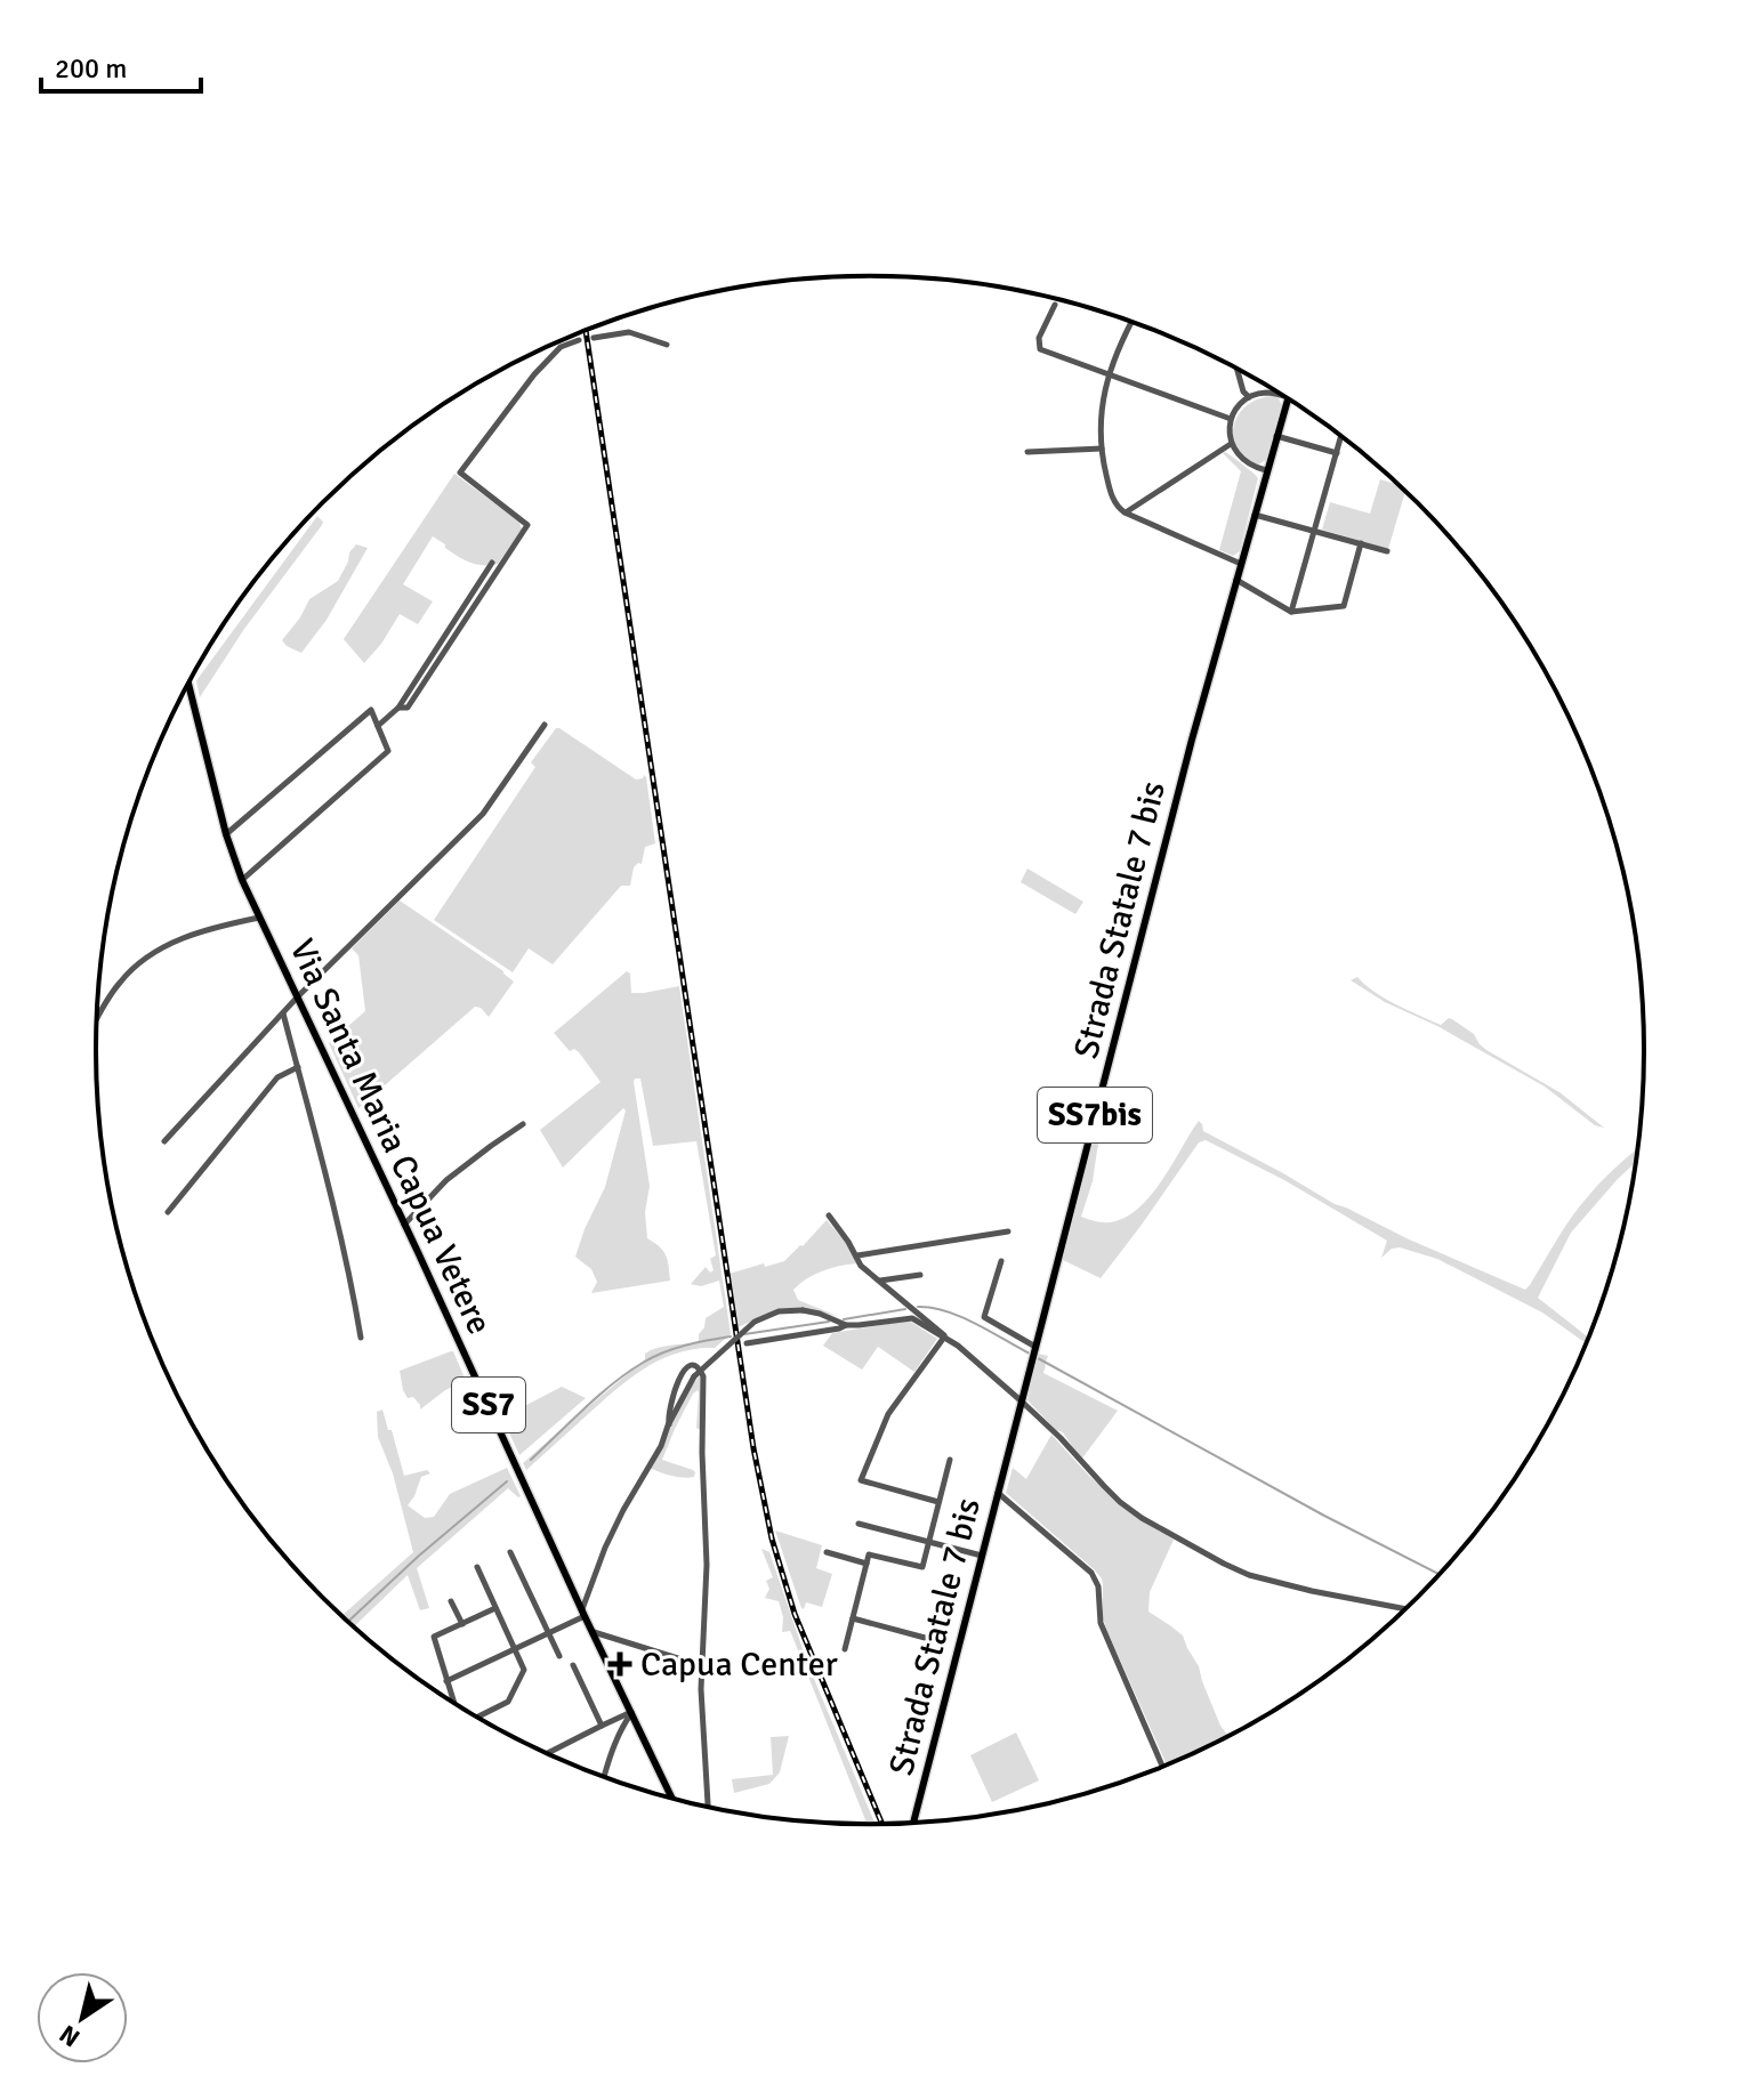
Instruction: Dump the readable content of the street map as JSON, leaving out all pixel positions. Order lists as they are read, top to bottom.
{
  "streets": {
    "main road": [
      "Strada Statale 7 bis",
      "SS7bis",
      "Via Santa Maria Capua Vetere",
      "SS7"
    ]
  },
  "places": {
    "health": ["Capua Center"]
  },
  "scale_bar": "200 m",
  "north": "bottom left"
}
